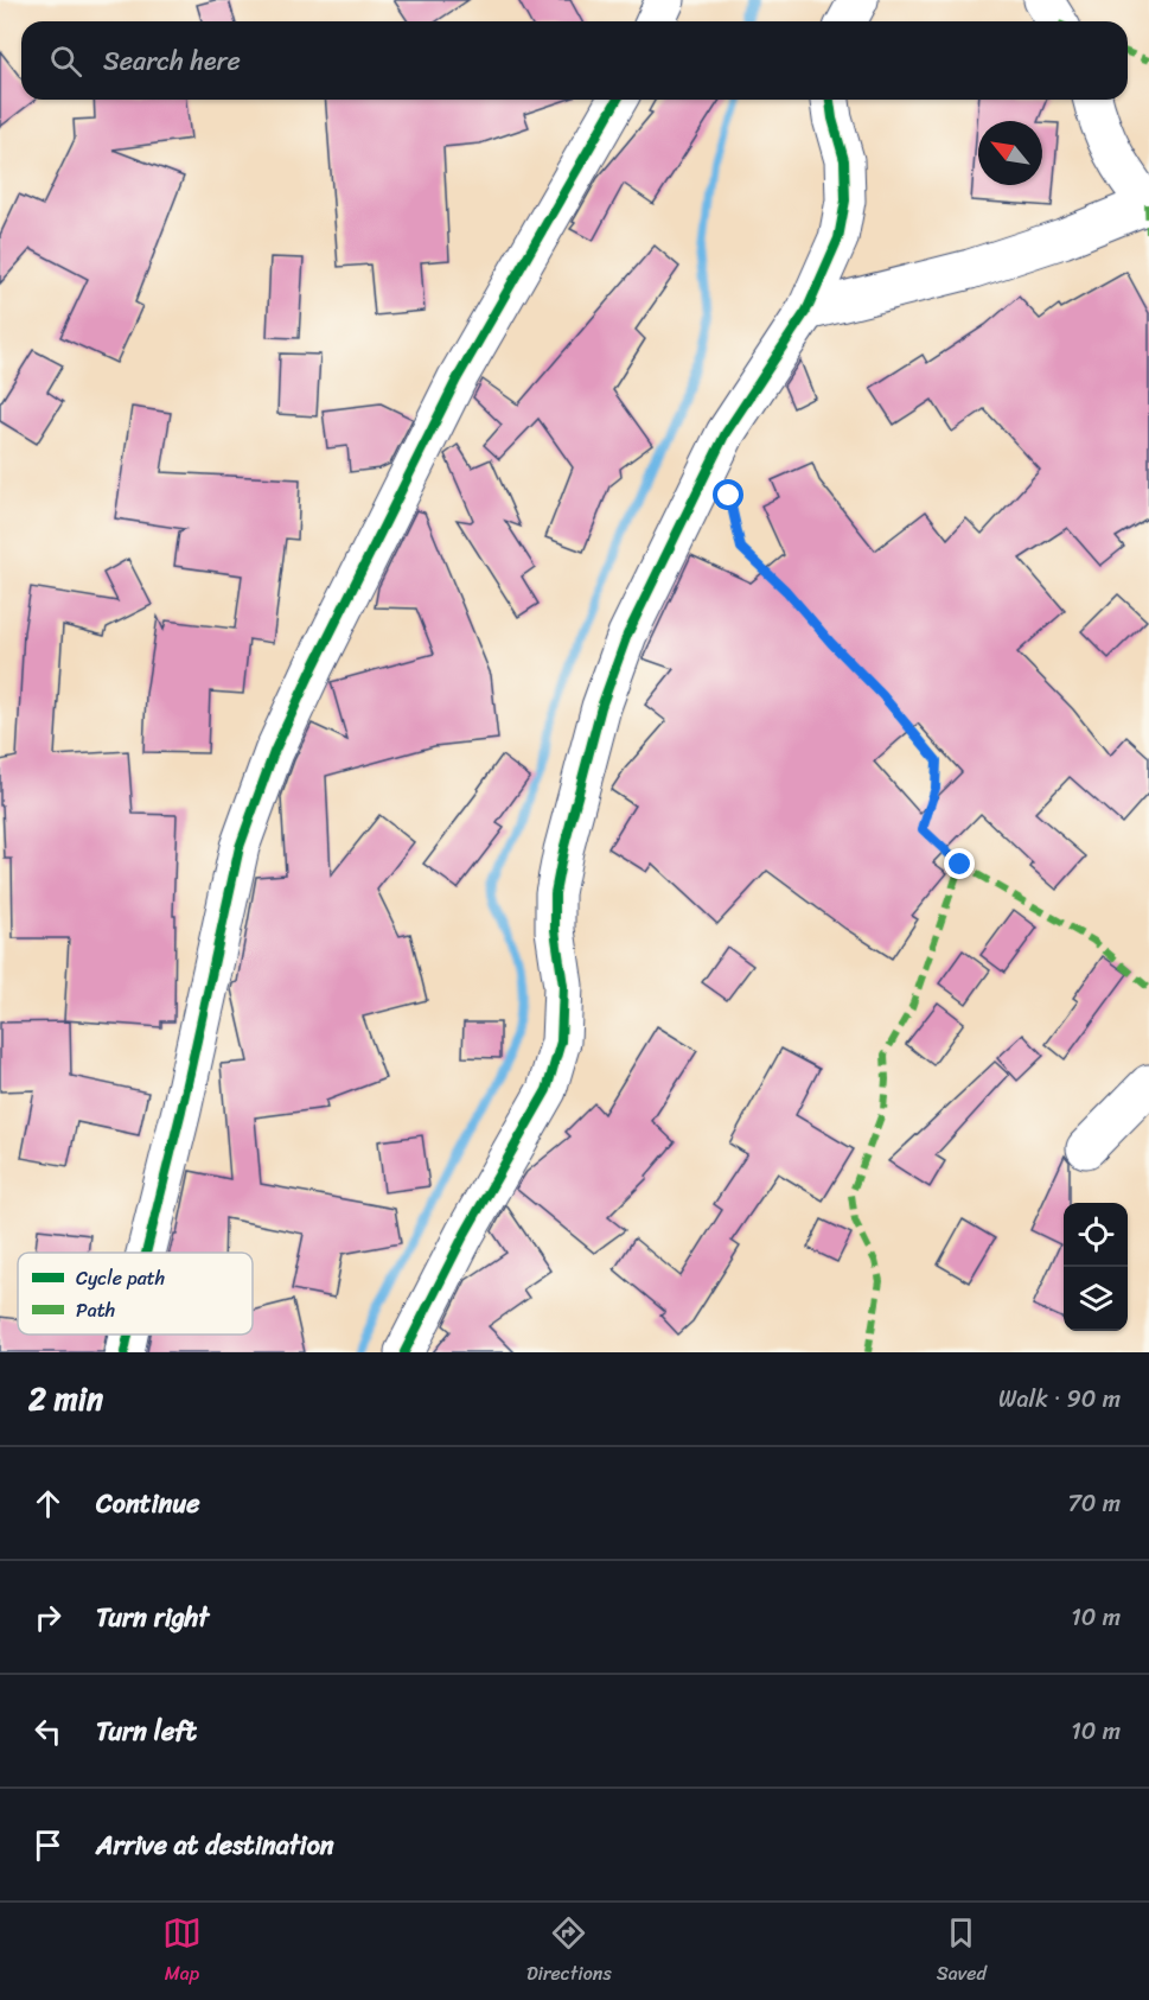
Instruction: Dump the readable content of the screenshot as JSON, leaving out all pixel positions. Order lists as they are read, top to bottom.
{
  "legend": ["Cycle path", "Path"],
  "north": "top left",
  "page": {
    "search": "Search here",
    "heading": ["2 min", "Walk · 90 m"],
    "list": [
      ["Continue", "70 m"],
      ["Turn right", "10 m"],
      ["Turn left", "10 m"],
      "Arrive at destination"
    ],
    "nav": ["Map", "Directions", "Saved"]
  }
}
